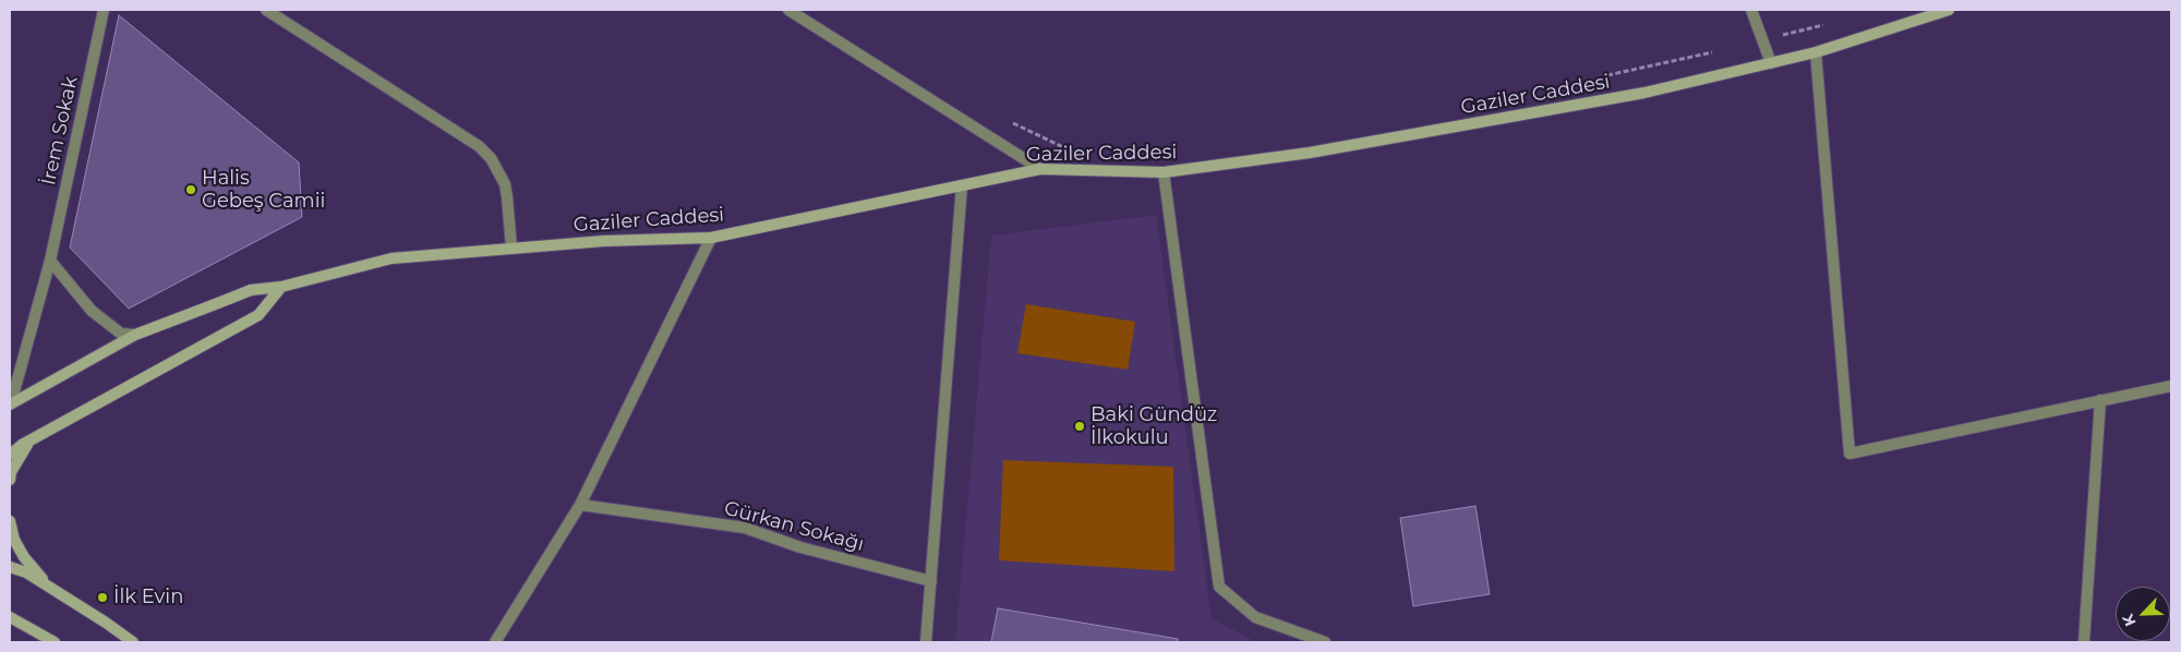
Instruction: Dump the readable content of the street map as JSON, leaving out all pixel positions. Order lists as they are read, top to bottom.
{
  "streets": {
    "main road": ["Gaziler Caddesi"],
    "street": ["İrem Sokak", "Gürkan Sokağı"]
  },
  "crossings": [
    ["Gaziler Caddesi", "İrem Sokak"]
  ],
  "places": ["Halis Gebeş Camii", "Baki Gündüz İlkokulu", "İlk Evin"],
  "north": "bottom left"
}
